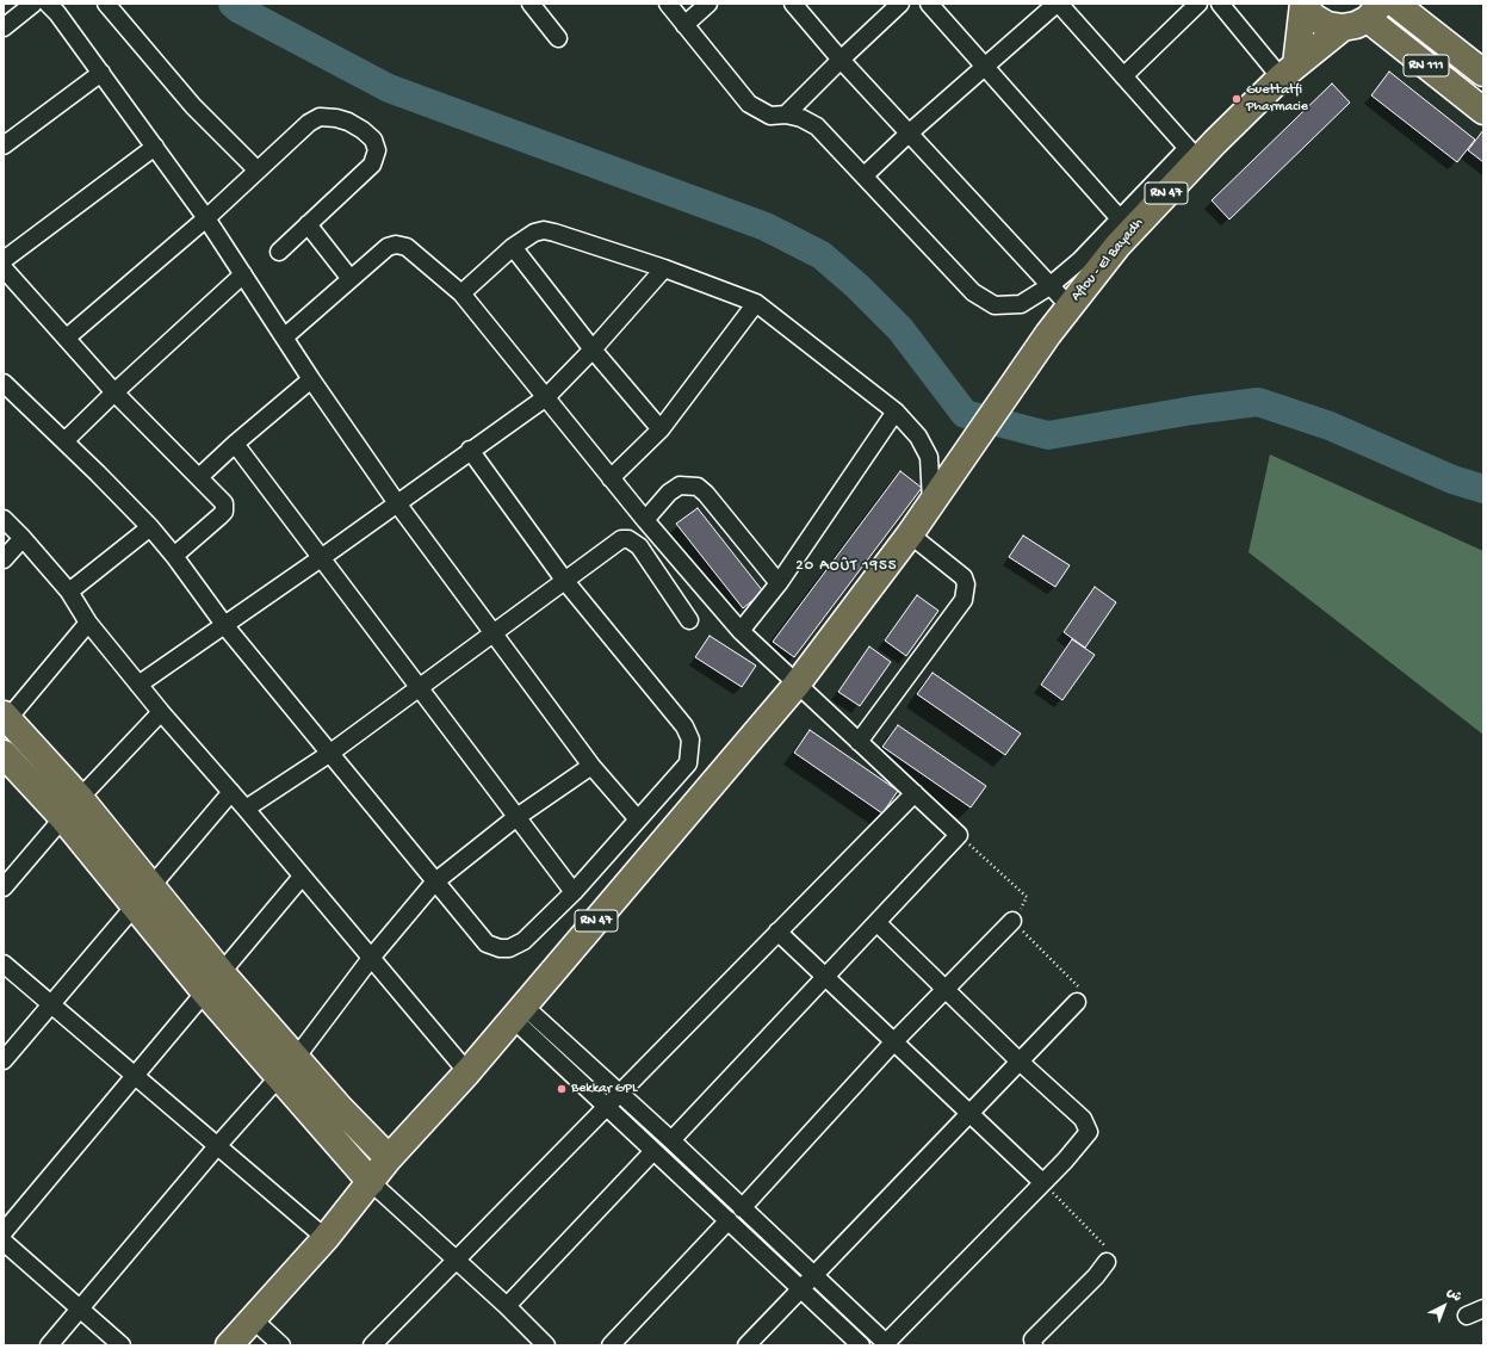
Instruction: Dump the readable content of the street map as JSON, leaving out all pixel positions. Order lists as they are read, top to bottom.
{
  "streets": {
    "main road": ["RN 111", "RN 47", "Aflou - El Bayadh"]
  },
  "crossings": [
    ["RN 47", "Aflou - El Bayadh"]
  ],
  "districts": ["20 AOÛT 1955"],
  "places": ["Guettatfi Pharmacie", "Bekkar GPL"],
  "north": "top right"
}
